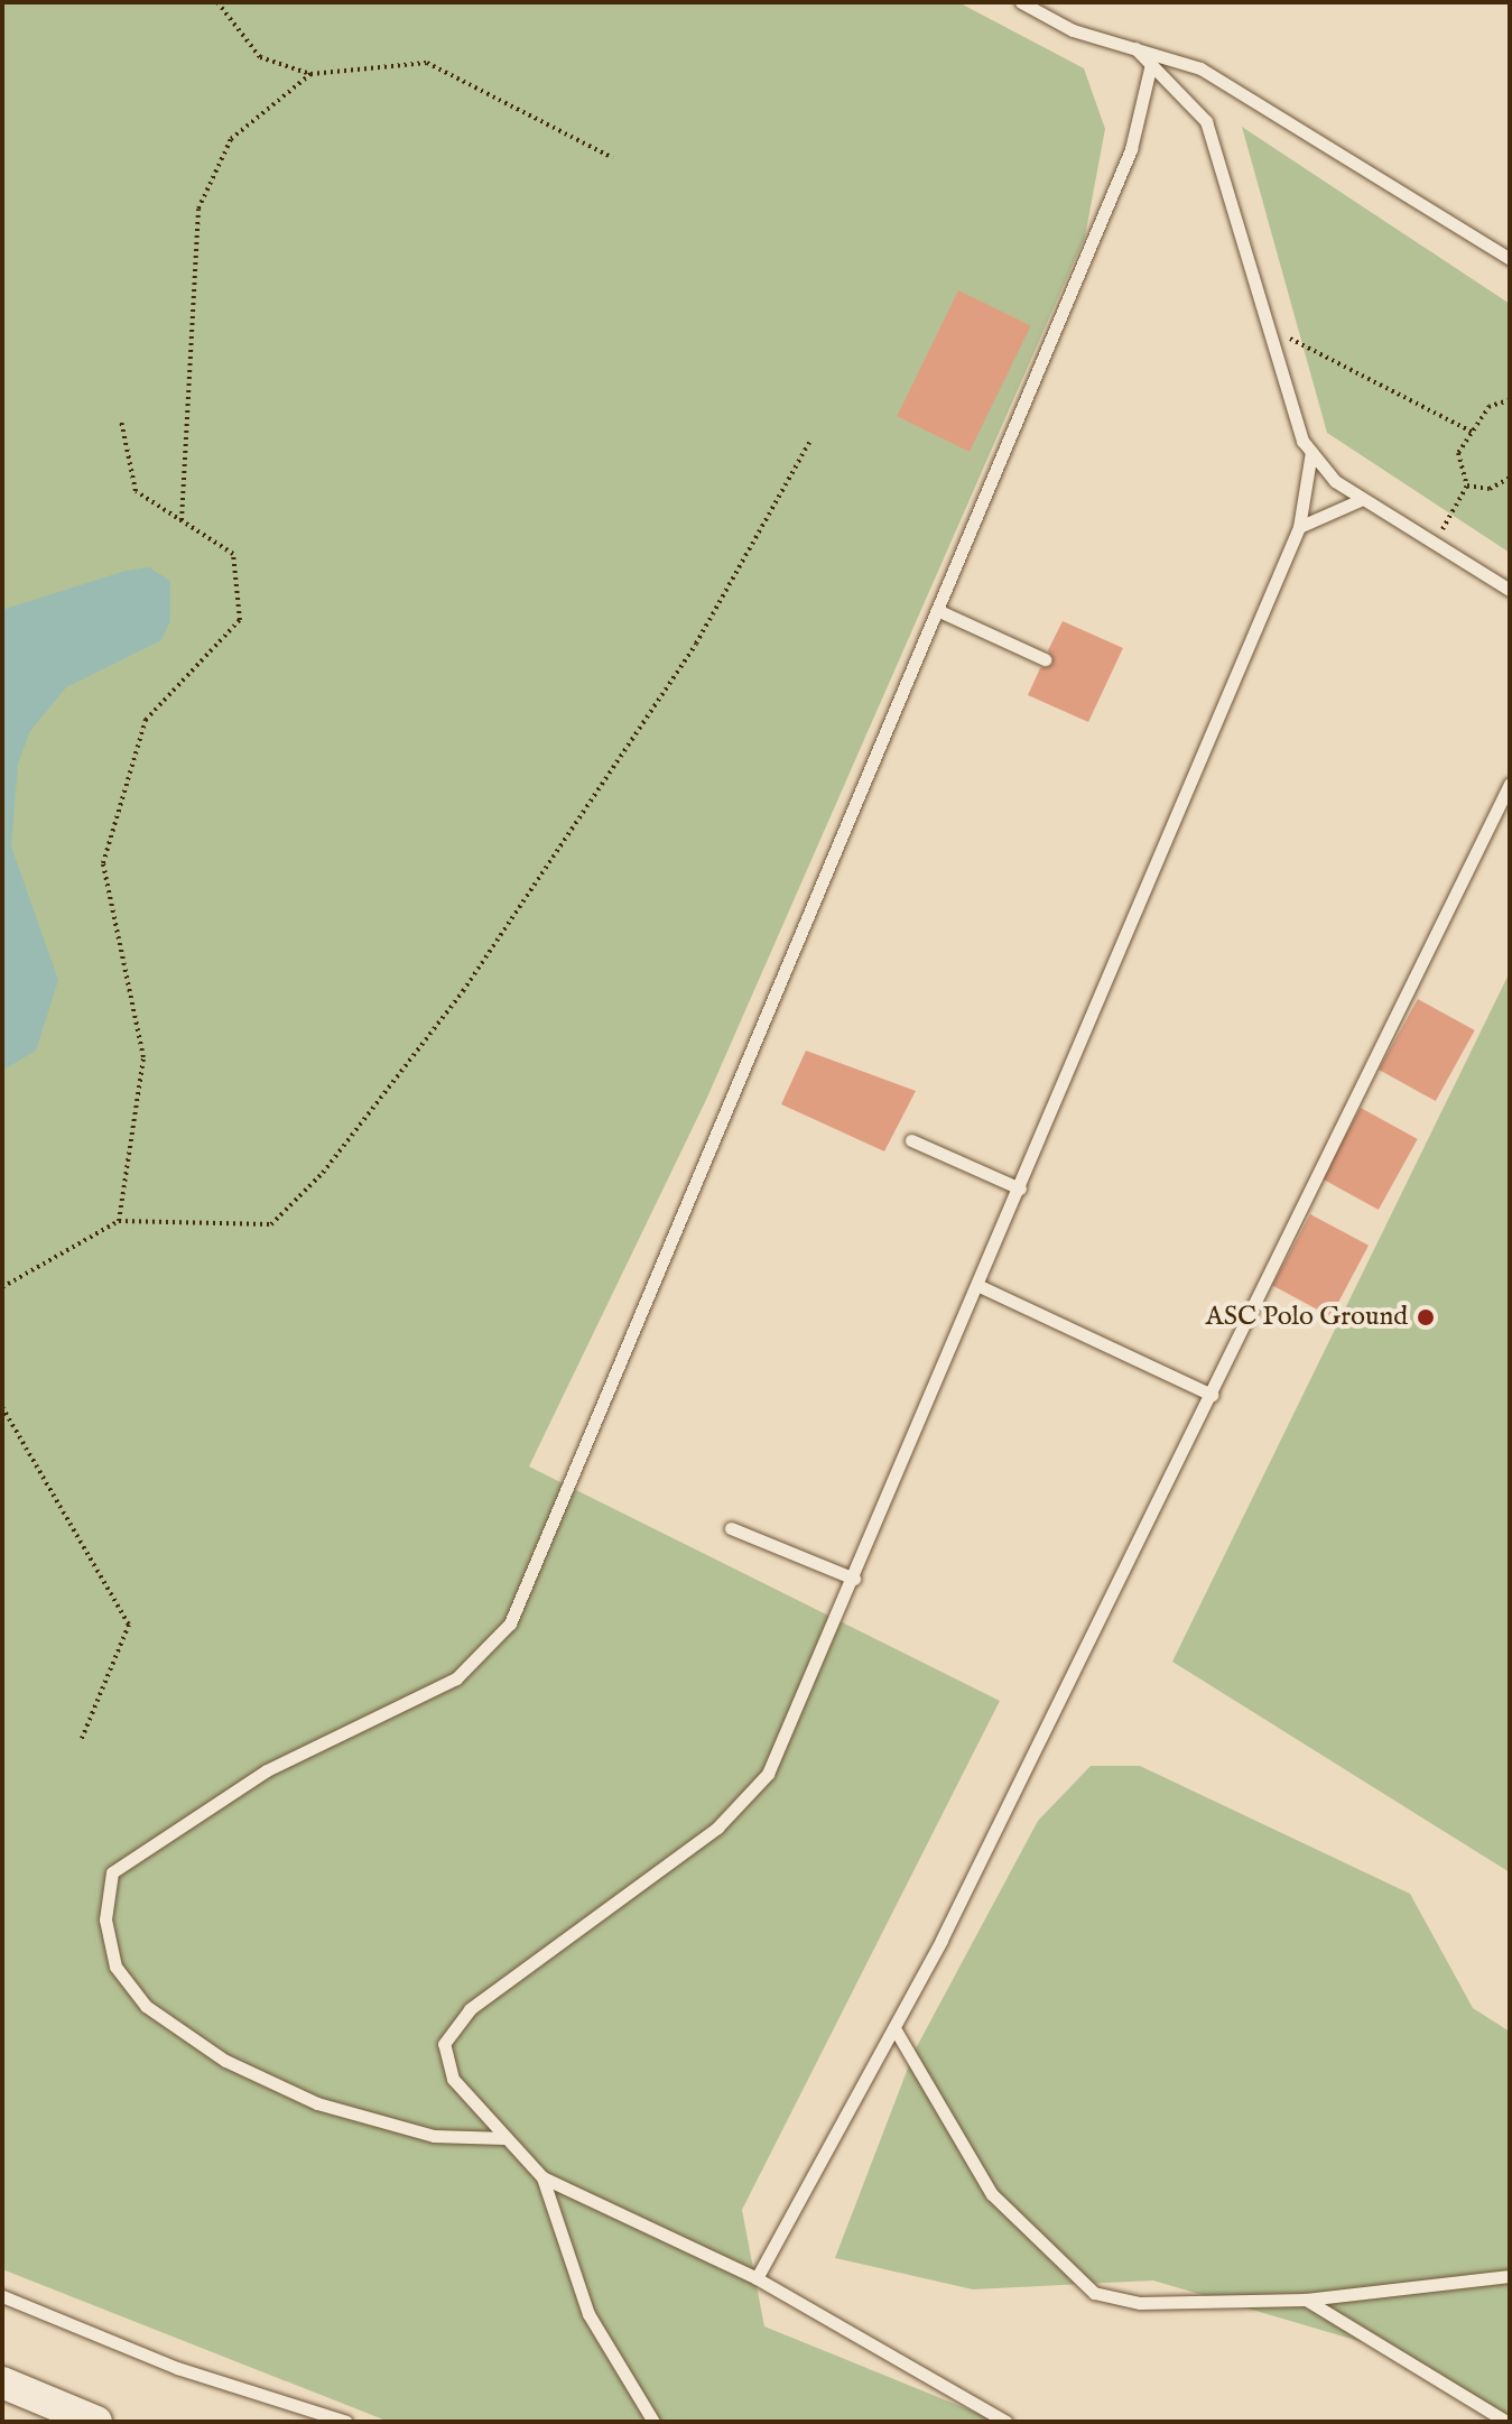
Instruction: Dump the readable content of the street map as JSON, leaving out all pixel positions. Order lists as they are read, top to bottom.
{
  "places": ["ASC Polo Ground"]
}
